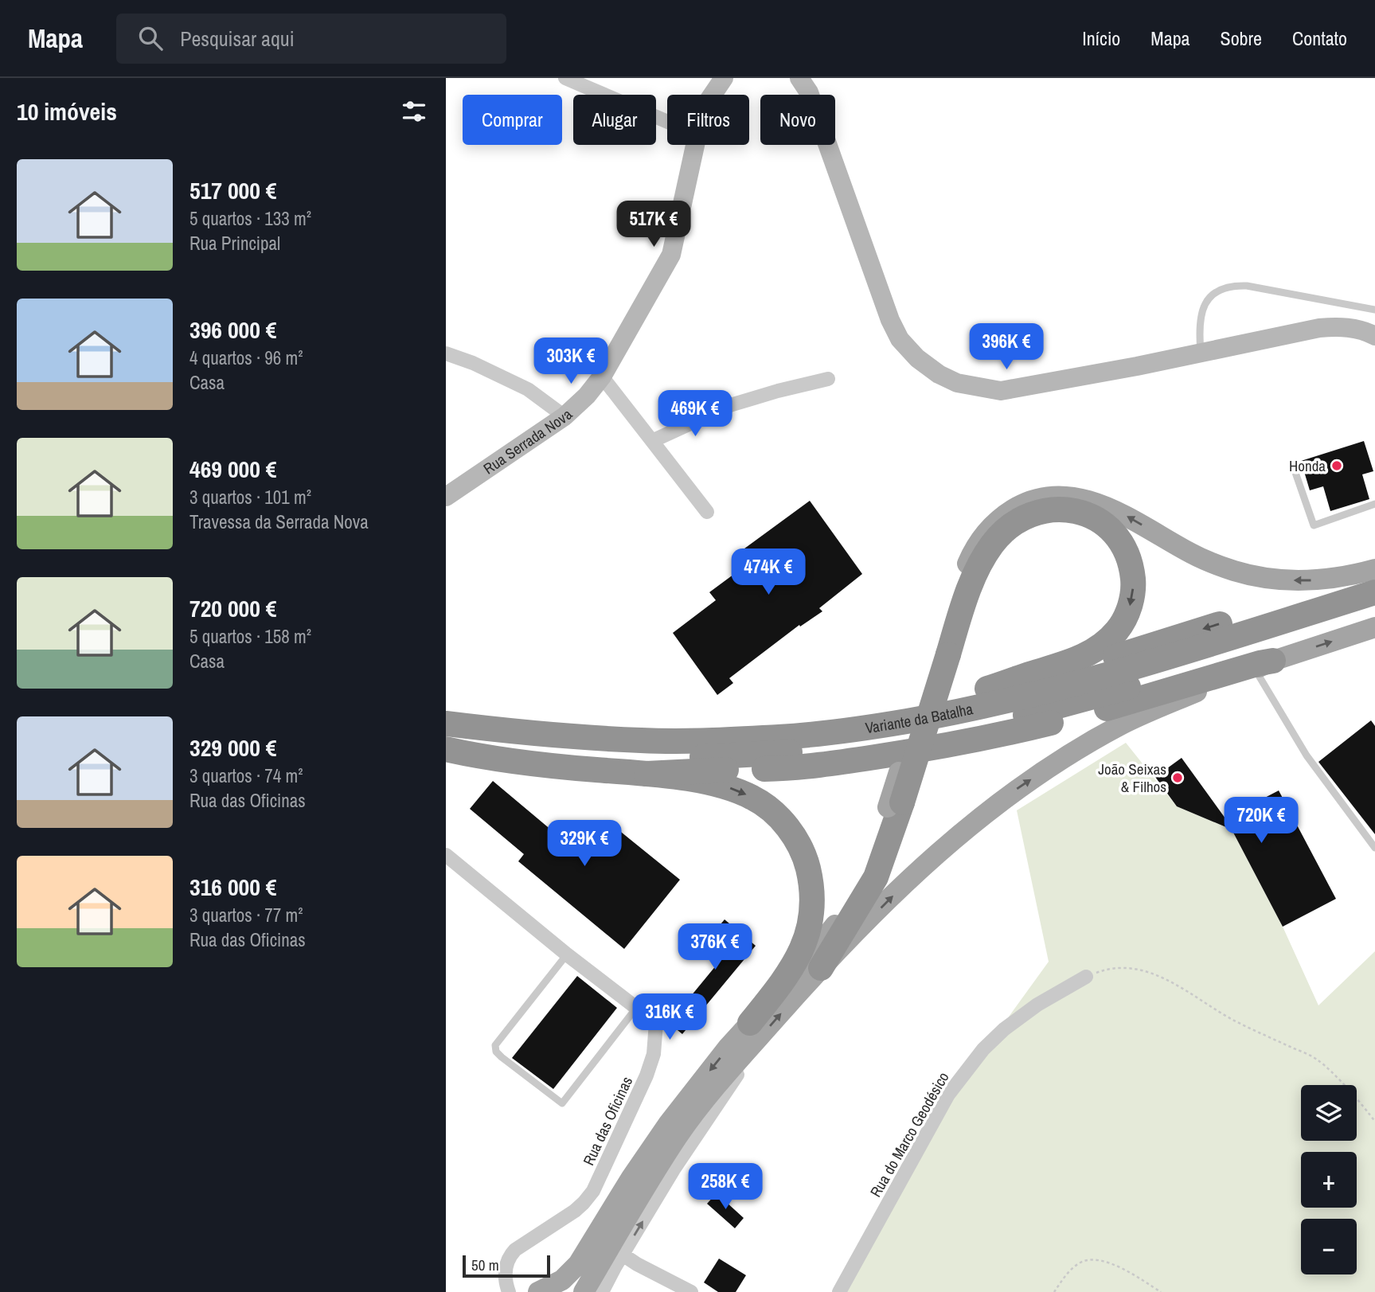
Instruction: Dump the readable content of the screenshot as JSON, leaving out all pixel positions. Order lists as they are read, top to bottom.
{
  "streets": {
    "highway": ["Variante da Batalha"],
    "street": ["Rua Serrada Nova", "Rua das Oficinas", "Rua do Marco Geodésico"]
  },
  "places": ["Honda", "João Seixas & Filhos"],
  "scale_bar": "50 m",
  "page": {
    "header": "Mapa",
    "search": "Pesquisar aqui",
    "nav": [
      "Início",
      "Mapa",
      "Sobre",
      "Contato"
    ],
    "heading": "10 imóveis",
    "chip": [
      "Comprar",
      "Alugar",
      "Filtros",
      "Novo"
    ],
    "list": [
      {
        "name": "517 000 €",
        "note": "5 quartos · 133 m² · Rua Principal"
      },
      {
        "name": "396 000 €",
        "note": "4 quartos · 96 m² · Casa"
      },
      {
        "name": "469 000 €",
        "note": "3 quartos · 101 m² · Travessa da Serrada Nova"
      },
      {
        "name": "720 000 €",
        "note": "5 quartos · 158 m² · Casa"
      },
      {
        "name": "329 000 €",
        "note": "3 quartos · 74 m² · Rua das Oficinas"
      },
      {
        "name": "316 000 €",
        "note": "3 quartos · 77 m² · Rua das Oficinas"
      }
    ],
    "price": [
      "517K €",
      "396K €",
      "303K €",
      "469K €",
      "474K €",
      "720K €",
      "329K €",
      "376K €",
      "316K €",
      "258K €"
    ],
    "map_buttons": ["+", "−"],
    "scale": "50 m"
  }
}
